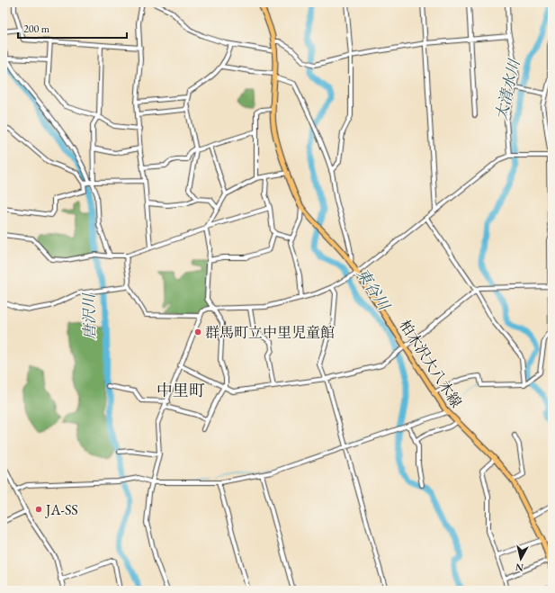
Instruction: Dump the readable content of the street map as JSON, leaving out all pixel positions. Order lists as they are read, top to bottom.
{
  "streets": {
    "main road": ["柏木沢大八木線"]
  },
  "districts": ["中里町"],
  "water": ["大清水川", "東谷川", "唐沢川"],
  "places": ["群馬町立中里児童館", "JA-SS"],
  "scale_bar": "200 m",
  "north": "bottom"
}
